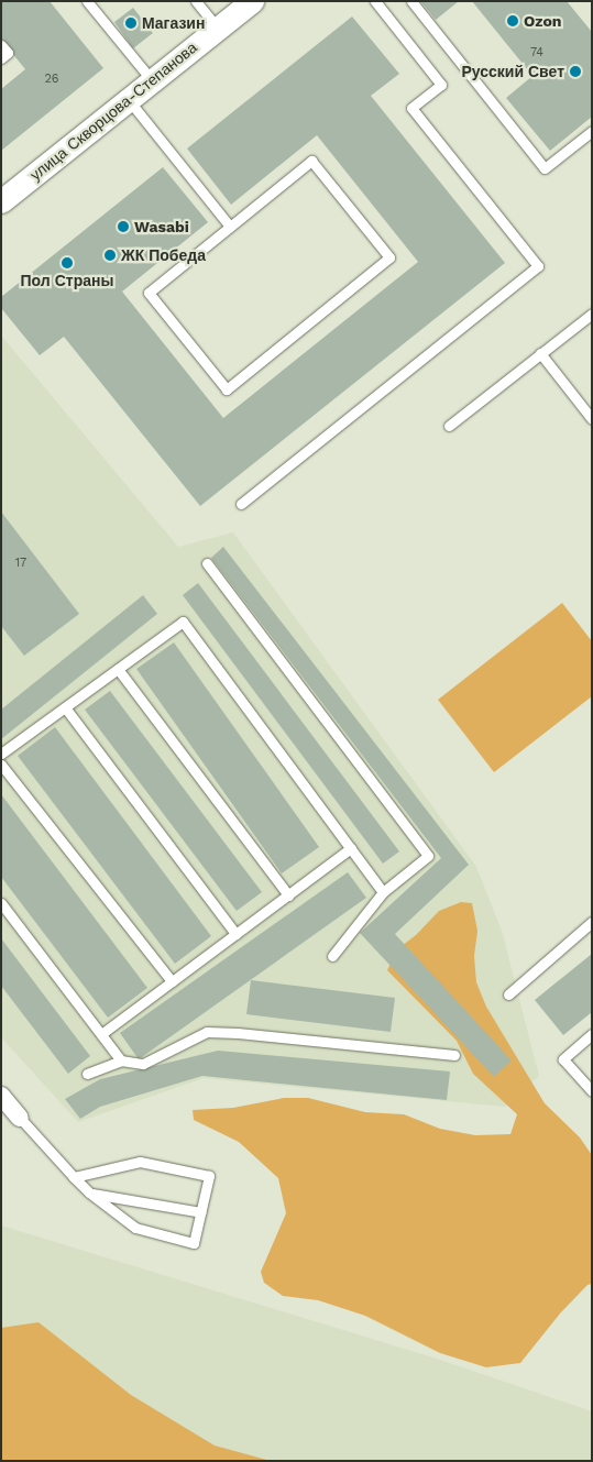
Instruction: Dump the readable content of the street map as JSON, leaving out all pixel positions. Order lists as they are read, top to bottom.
{
  "streets": {
    "street": ["улица Скворцова-Степанова"]
  },
  "places": [
    "Ozon",
    "Магазин",
    "Русский Свет",
    "Wasabi",
    "ЖК Победа",
    "Пол Страны"
  ],
  "house_numbers": ["74", "26", "17"]
}
